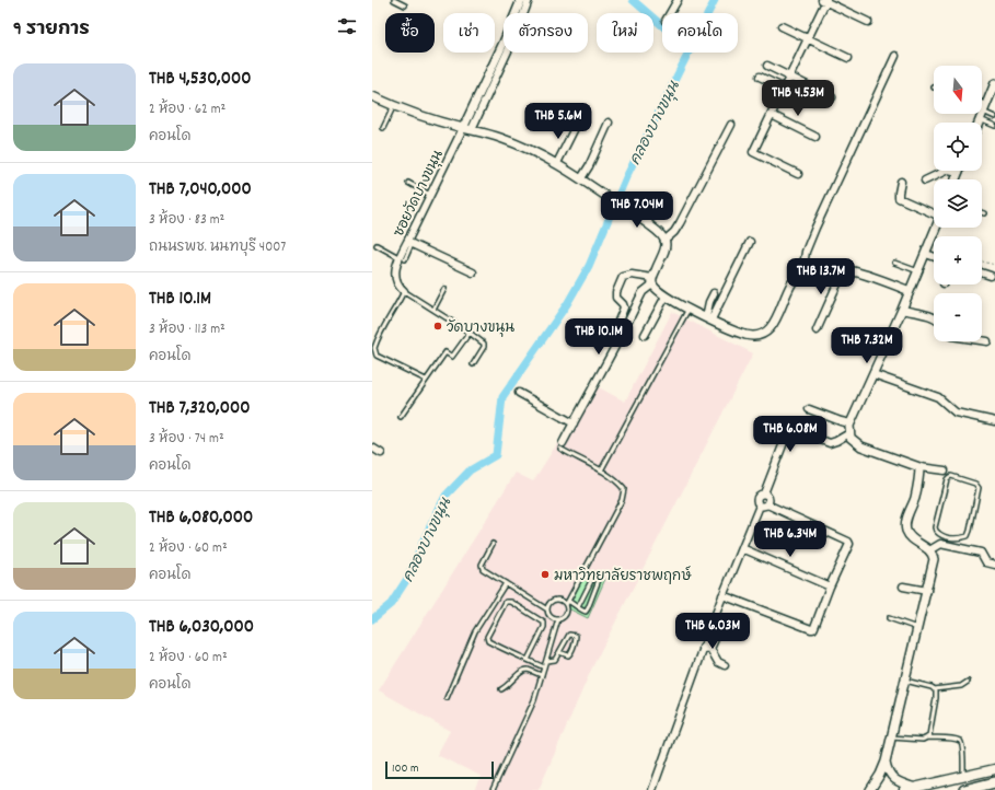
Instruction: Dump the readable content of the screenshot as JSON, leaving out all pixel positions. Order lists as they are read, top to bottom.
{
  "streets": {
    "street": ["ซอยวัดบางขนุน"]
  },
  "water": ["คลองบางขนุน"],
  "places": ["วัดบางขนุน", "มหาวิทยาลัยราชพฤกษ์"],
  "scale_bar": "100 m",
  "north": "bottom",
  "page": {
    "heading": "9 รายการ",
    "chip": [
      "ซื้อ",
      "เช่า",
      "ตัวกรอง",
      "ใหม่",
      "คอนโด"
    ],
    "list": [
      {
        "name": "THB 4,530,000",
        "note": "2 ห้อง · 62 m² · คอนโด"
      },
      {
        "name": "THB 7,040,000",
        "note": "3 ห้อง · 83 m² · ถนนรพช. นนทบุรี 4007"
      },
      {
        "name": "THB 10.1M",
        "note": "3 ห้อง · 113 m² · คอนโด"
      },
      {
        "name": "THB 7,320,000",
        "note": "3 ห้อง · 74 m² · คอนโด"
      },
      {
        "name": "THB 6,080,000",
        "note": "2 ห้อง · 60 m² · คอนโด"
      },
      {
        "name": "THB 6,030,000",
        "note": "2 ห้อง · 60 m² · คอนโด"
      }
    ],
    "map_buttons": ["+", "−"],
    "price": [
      "THB 4.53M",
      "THB 5.6M",
      "THB 7.04M",
      "THB 13.7M",
      "THB 10.1M",
      "THB 7.32M",
      "THB 6.08M",
      "THB 6.34M",
      "THB 6.03M"
    ],
    "scale": "100 m"
  }
}
